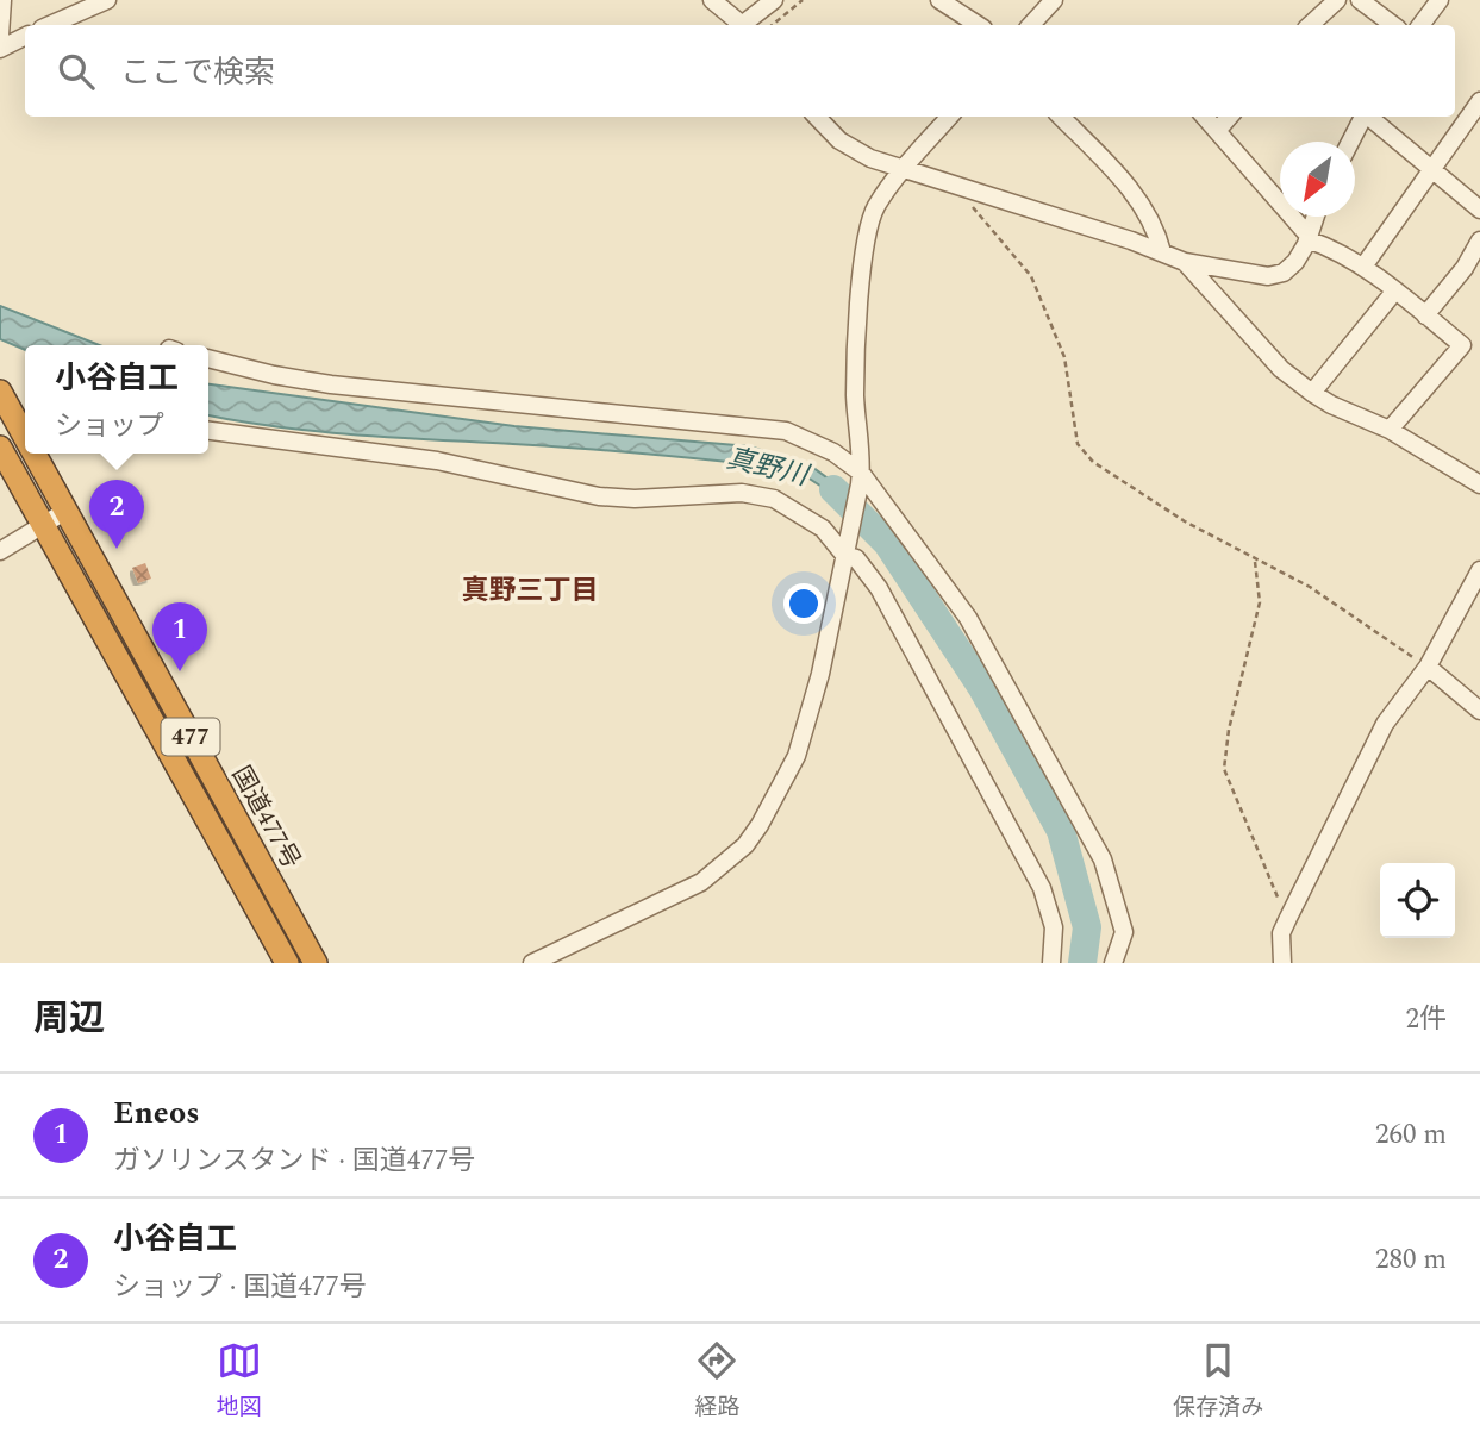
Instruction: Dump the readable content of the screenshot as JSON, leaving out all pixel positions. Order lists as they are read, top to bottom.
{
  "streets": {
    "highway": ["477", "国道477号"]
  },
  "districts": ["真野三丁目"],
  "water": ["真野川"],
  "north": "bottom left",
  "page": {
    "search": "ここで検索",
    "popup": ["小谷自工", "ショップ"],
    "pins": ["2", "1"],
    "heading": ["周辺", "2件"],
    "list": [
      {
        "mark": "1",
        "name": "Eneos",
        "note": "ガソリンスタンド · 国道477号",
        "value": "260 m"
      },
      {
        "mark": "2",
        "name": "小谷自工",
        "note": "ショップ · 国道477号",
        "value": "280 m"
      }
    ],
    "nav": ["地図", "経路", "保存済み"]
  }
}
